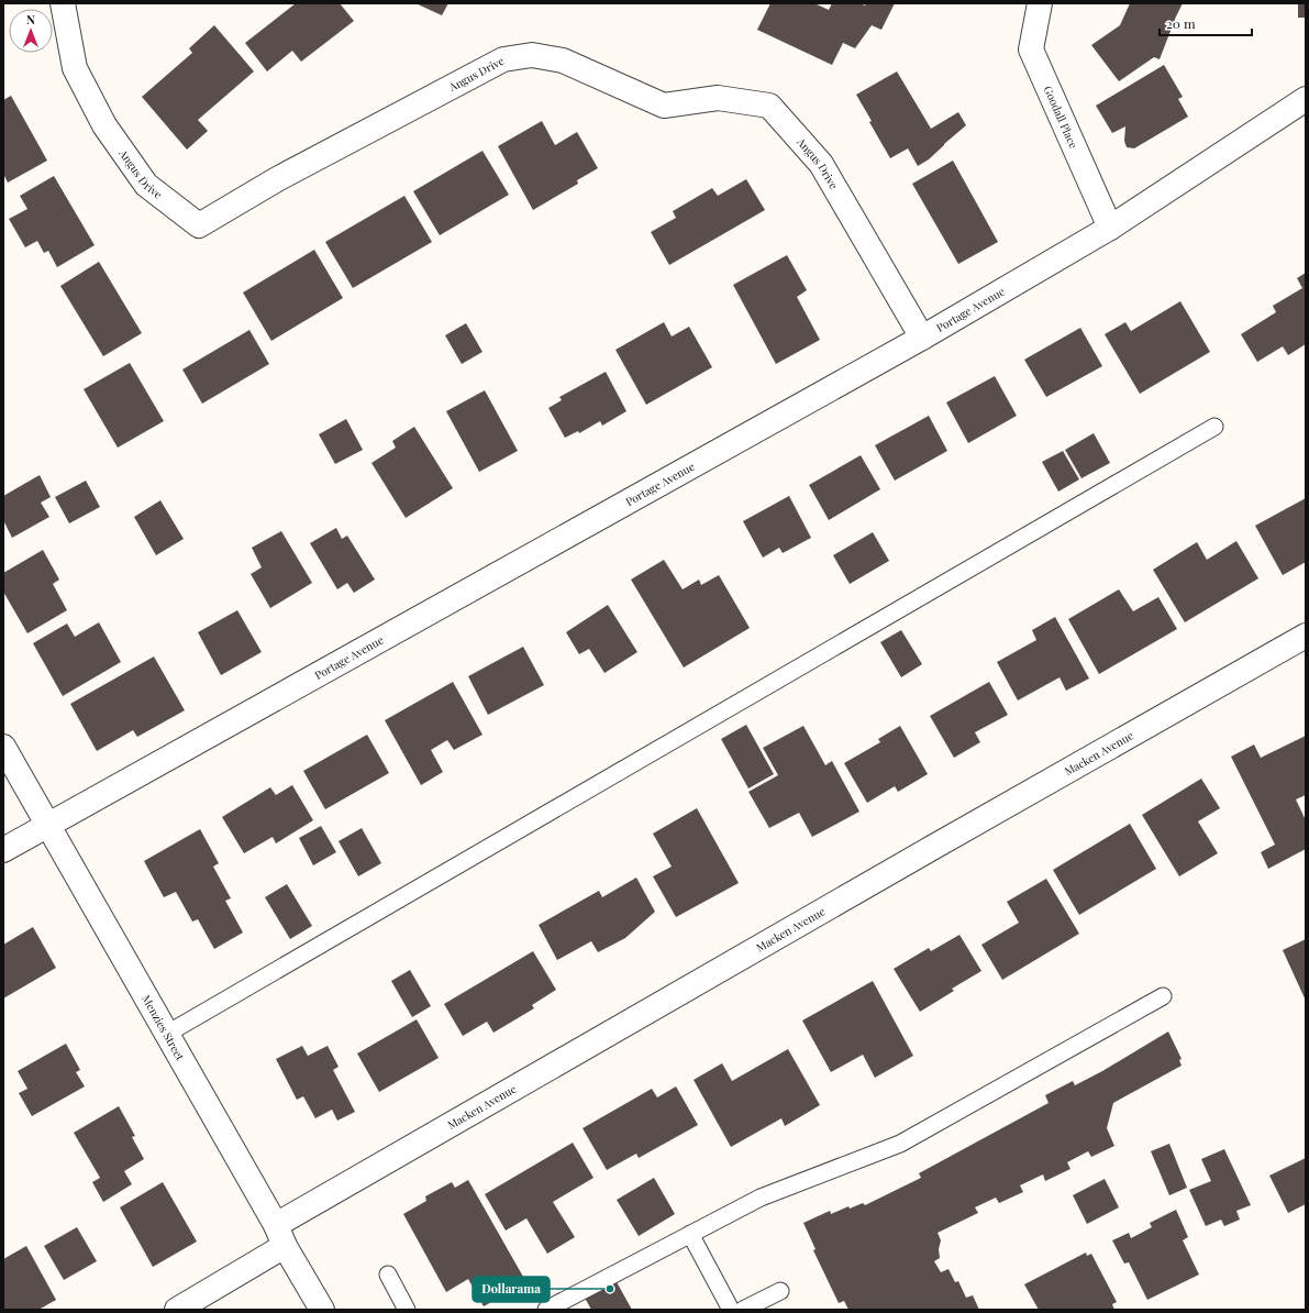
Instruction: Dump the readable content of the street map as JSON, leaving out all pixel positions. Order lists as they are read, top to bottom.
{
  "streets": {
    "street": [
      "Angus Drive",
      "Goodall Place",
      "Portage Avenue",
      "Macken Avenue",
      "Menzies Street"
    ]
  },
  "crossings": [
    ["Angus Drive", "Portage Avenue"],
    ["Goodall Place", "Portage Avenue"],
    ["Portage Avenue", "Menzies Street"],
    ["Macken Avenue", "Menzies Street"]
  ],
  "places": ["Dollarama"],
  "scale_bar": "20 m",
  "north": "top"
}
